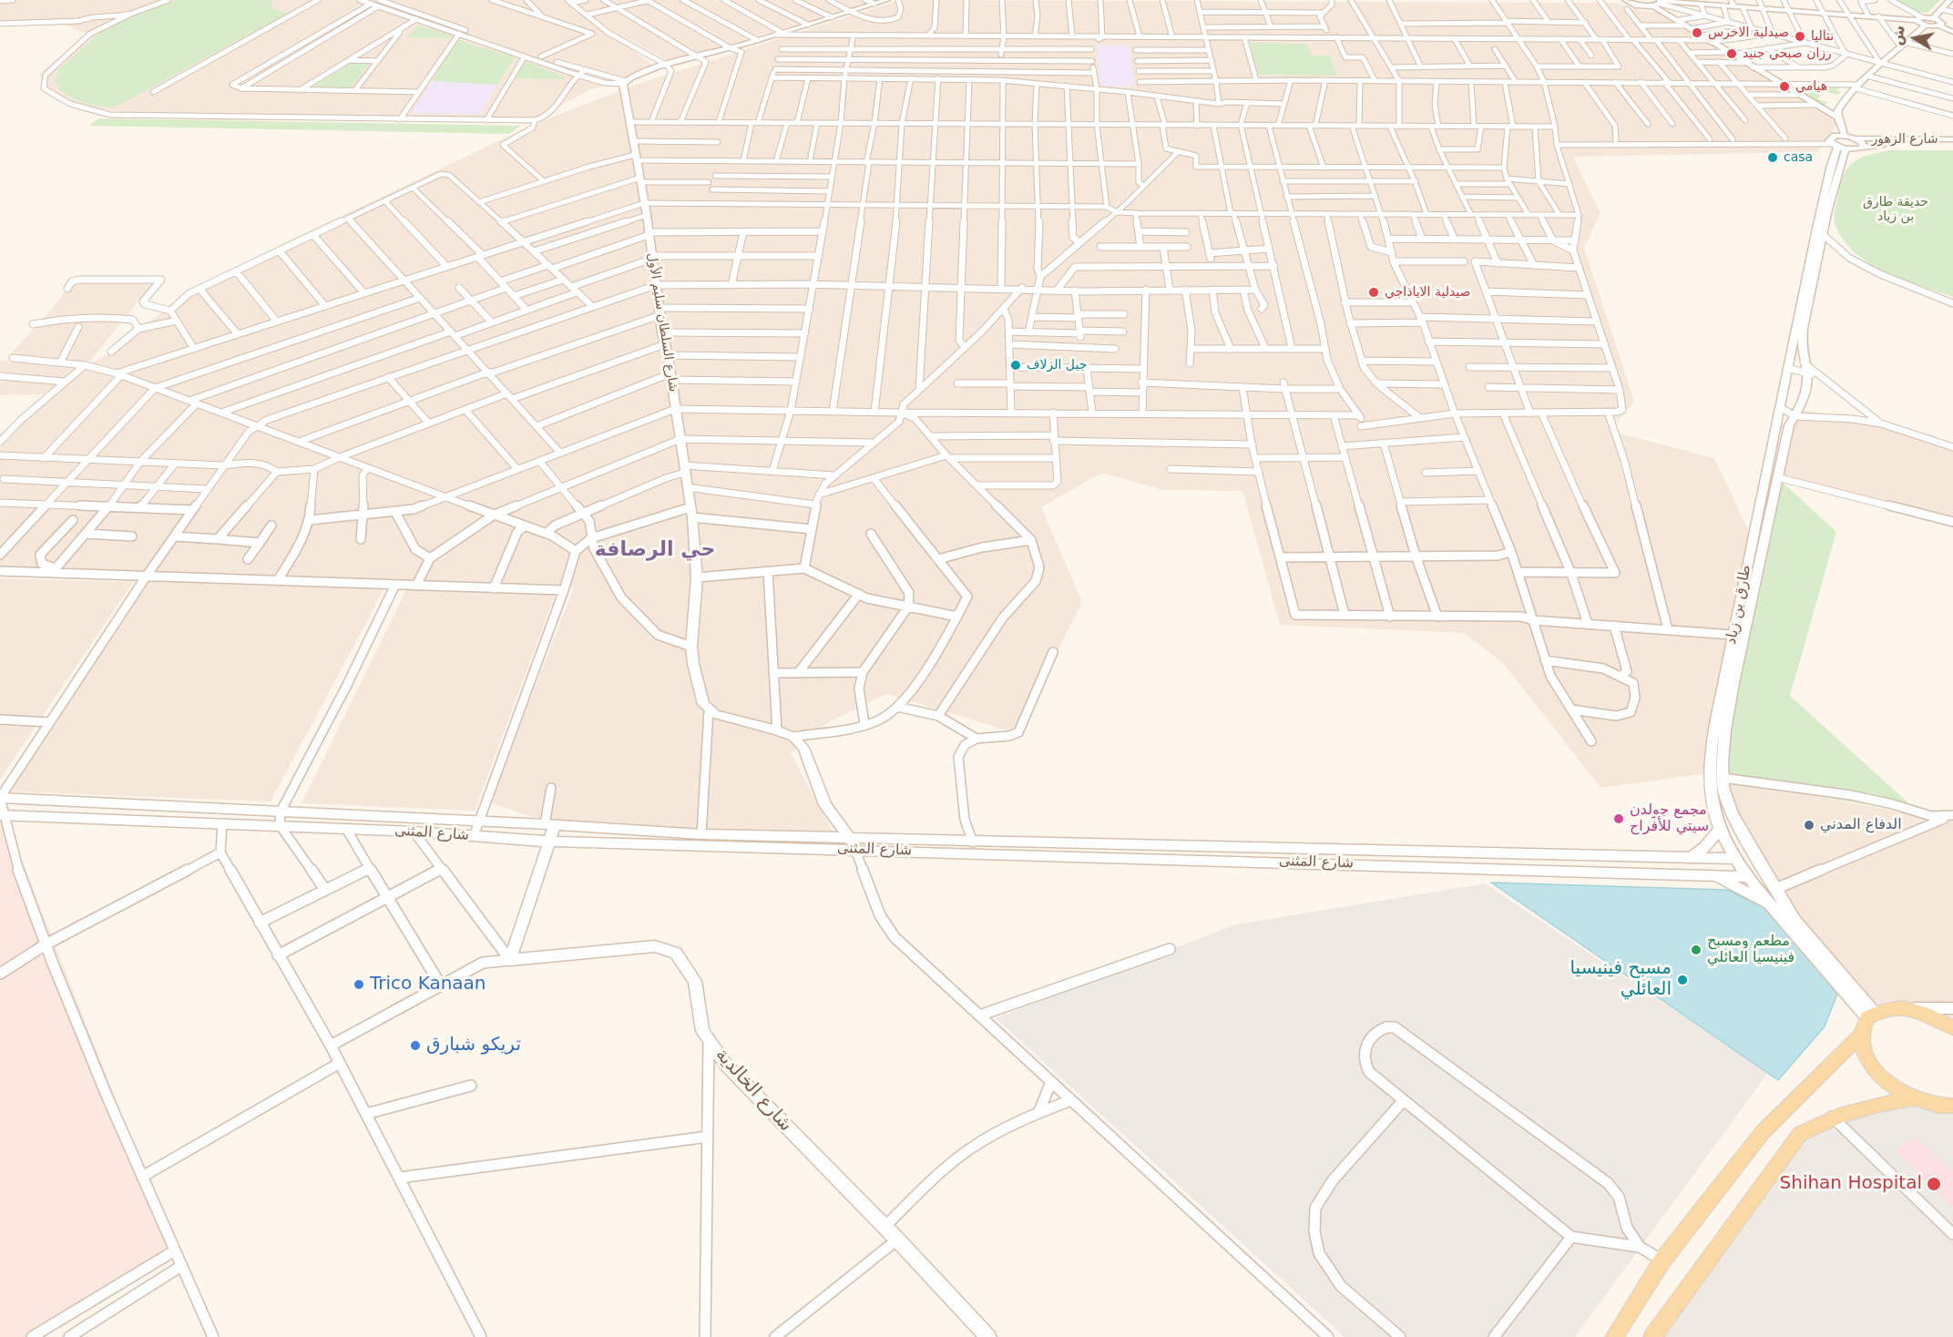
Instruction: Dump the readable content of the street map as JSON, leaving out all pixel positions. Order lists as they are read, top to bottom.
{
  "streets": {
    "street": [
      "شارع الزهور",
      "شارع السلطان سليم الأول",
      "طارق بن زياد",
      "شارع المثنى",
      "شارع الخالدية"
    ]
  },
  "crossings": [
    ["شارع الزهور", "طارق بن زياد"],
    ["شارع السلطان سليم الأول", "شارع المثنى"],
    ["طارق بن زياد", "شارع المثنى"]
  ],
  "districts": ["حي الرصافة"],
  "parks": ["حديقة طارق بن زياد"],
  "places": [
    "صيدلية الاخرس",
    "نتاليا",
    "رزان صبحي جنيد",
    "هيامي",
    "casa",
    "صيدلية الاياذاجي",
    "جبل الزلاف",
    "مجمع جولدن سيتي للأفراح",
    "الدفاع المدني",
    "مطعم ومسبح فينيسيا العائلي",
    "مسبح فينيسيا العائلي",
    "Trico Kanaan",
    "تريكو شبارق",
    "Shihan Hospital"
  ],
  "north": "left"
}
